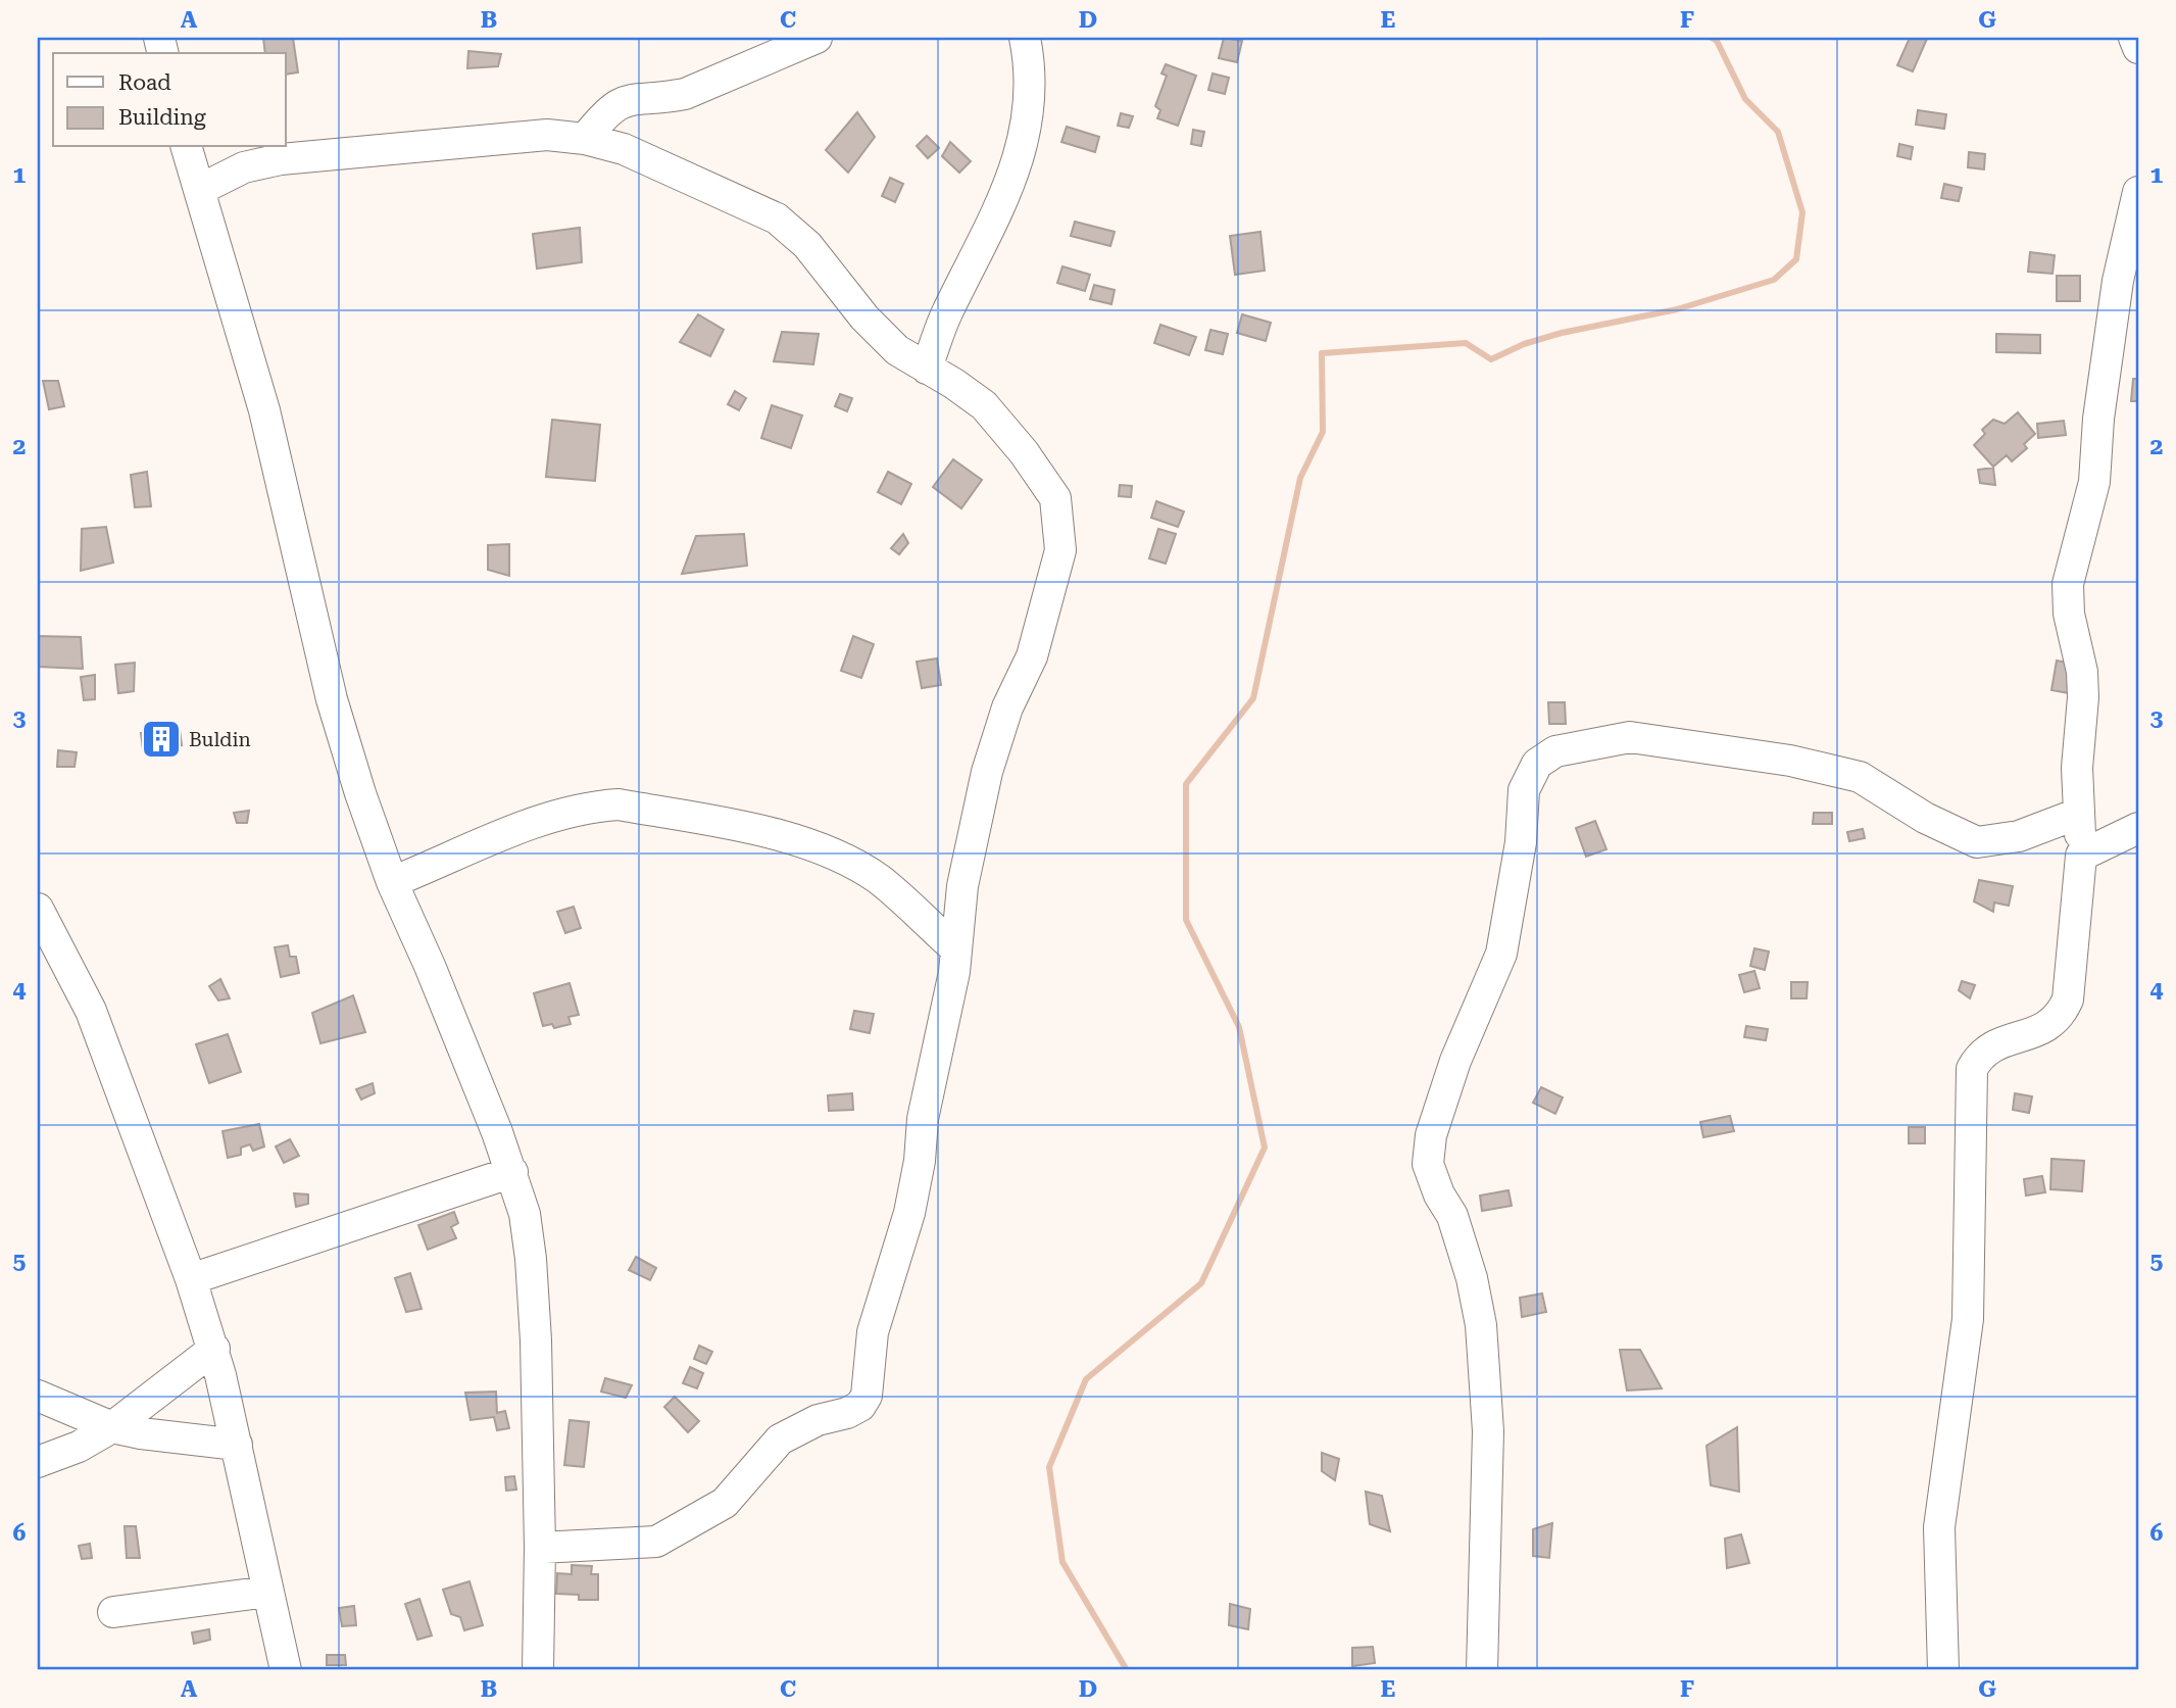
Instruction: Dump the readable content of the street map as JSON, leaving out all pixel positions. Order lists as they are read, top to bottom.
{
  "places": {
    "building": ["Buldin"]
  },
  "legend": ["Road", "Building"],
  "grid": {
    "columns": [
      "A",
      "B",
      "C",
      "D",
      "E",
      "F",
      "G"
    ],
    "rows": [
      "1",
      "2",
      "3",
      "4",
      "5",
      "6"
    ]
  }
}
